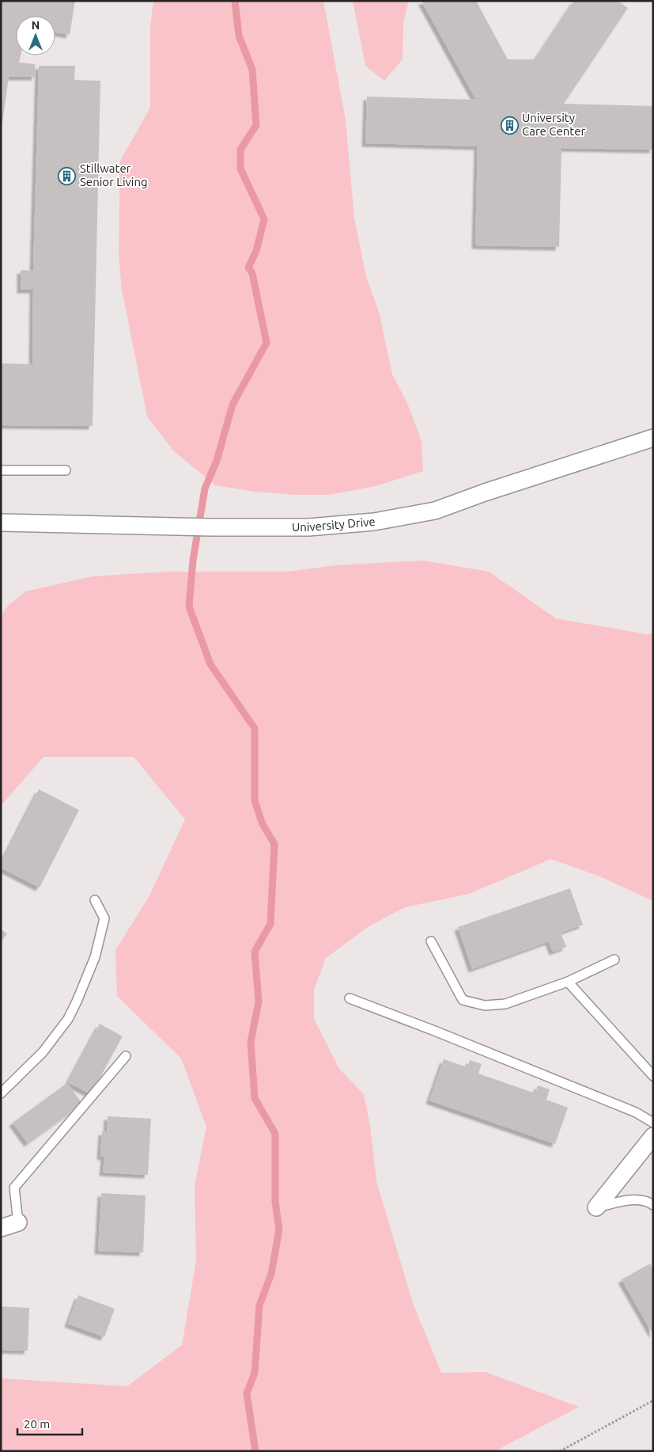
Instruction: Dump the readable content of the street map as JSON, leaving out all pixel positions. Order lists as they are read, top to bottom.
{
  "streets": {
    "street": ["University Drive"]
  },
  "places": {
    "building": ["University Care Center", "Stillwater Senior Living"]
  },
  "scale_bar": "20 m",
  "north": "top"
}
